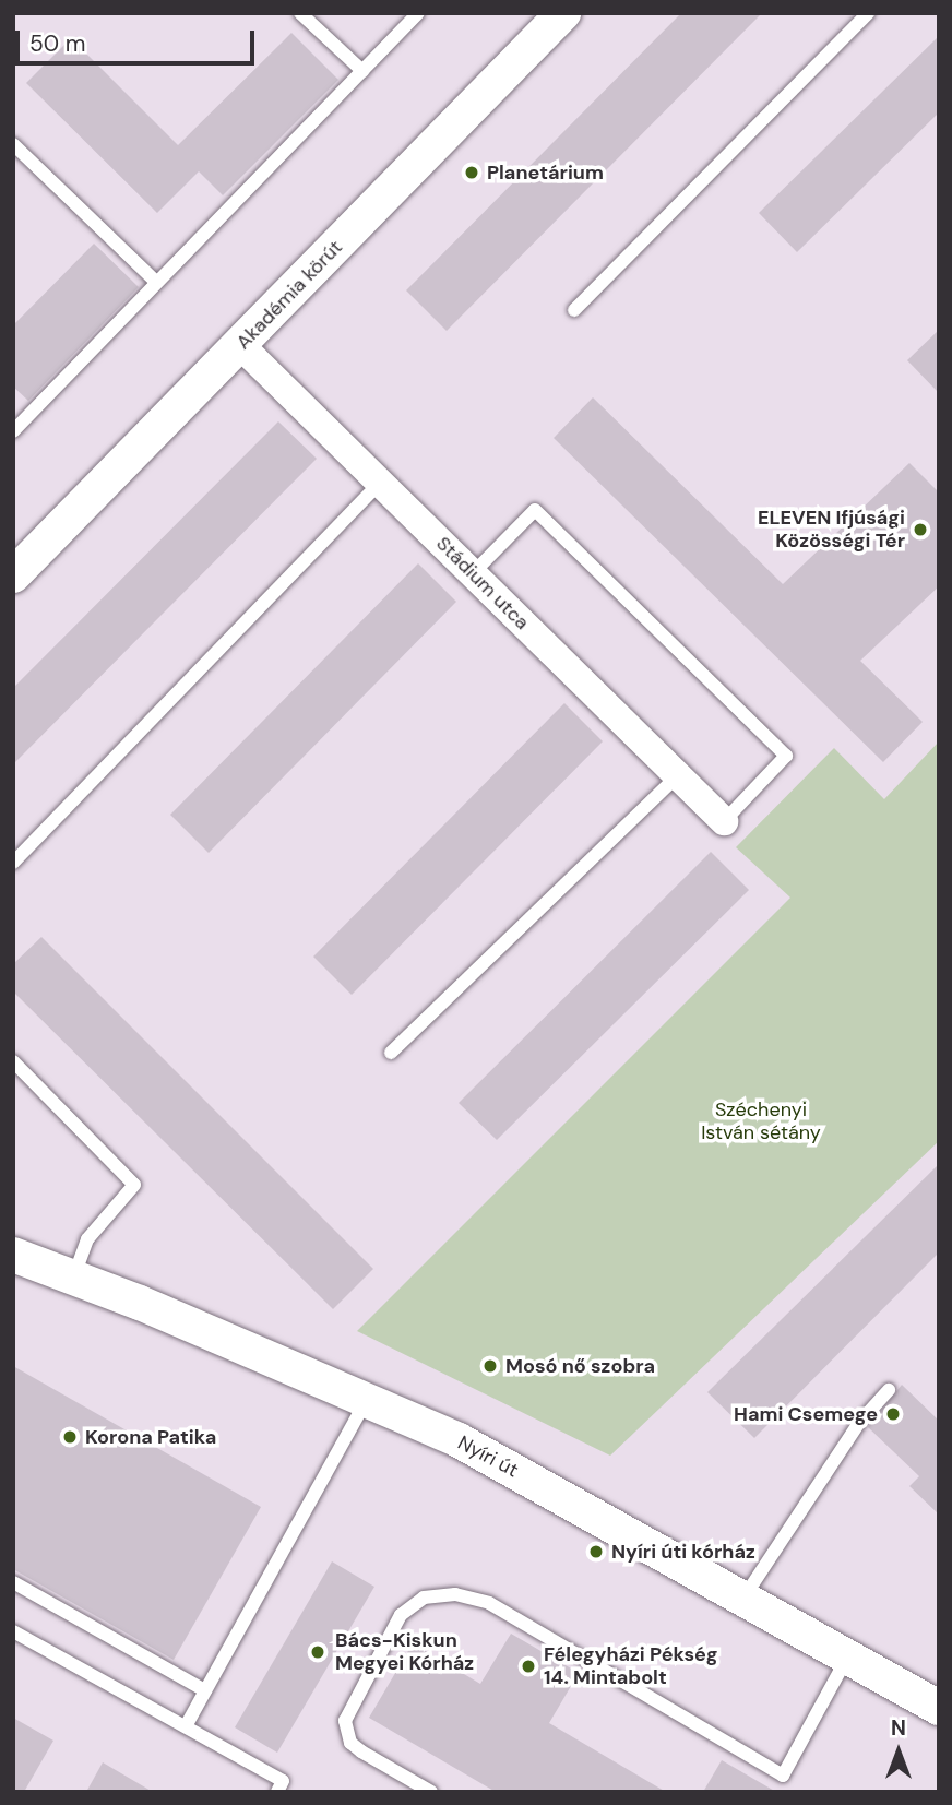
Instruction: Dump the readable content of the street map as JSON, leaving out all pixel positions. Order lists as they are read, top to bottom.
{
  "streets": {
    "street": ["Akadémia körút", "Stádium utca", "Nyíri út"]
  },
  "crossings": [
    ["Akadémia körút", "Stádium utca"]
  ],
  "parks": ["Széchenyi István sétány"],
  "places": [
    "Planetárium",
    "ELEVEN Ifjúsági Közösségi Tér",
    "Mosó nő szobra",
    "Hami Csemege",
    "Korona Patika",
    "Nyíri úti kórház",
    "Bács-Kiskun Megyei Kórház",
    "Félegyházi Pékség 14. Mintabolt"
  ],
  "scale_bar": "50 m",
  "north": "top"
}
